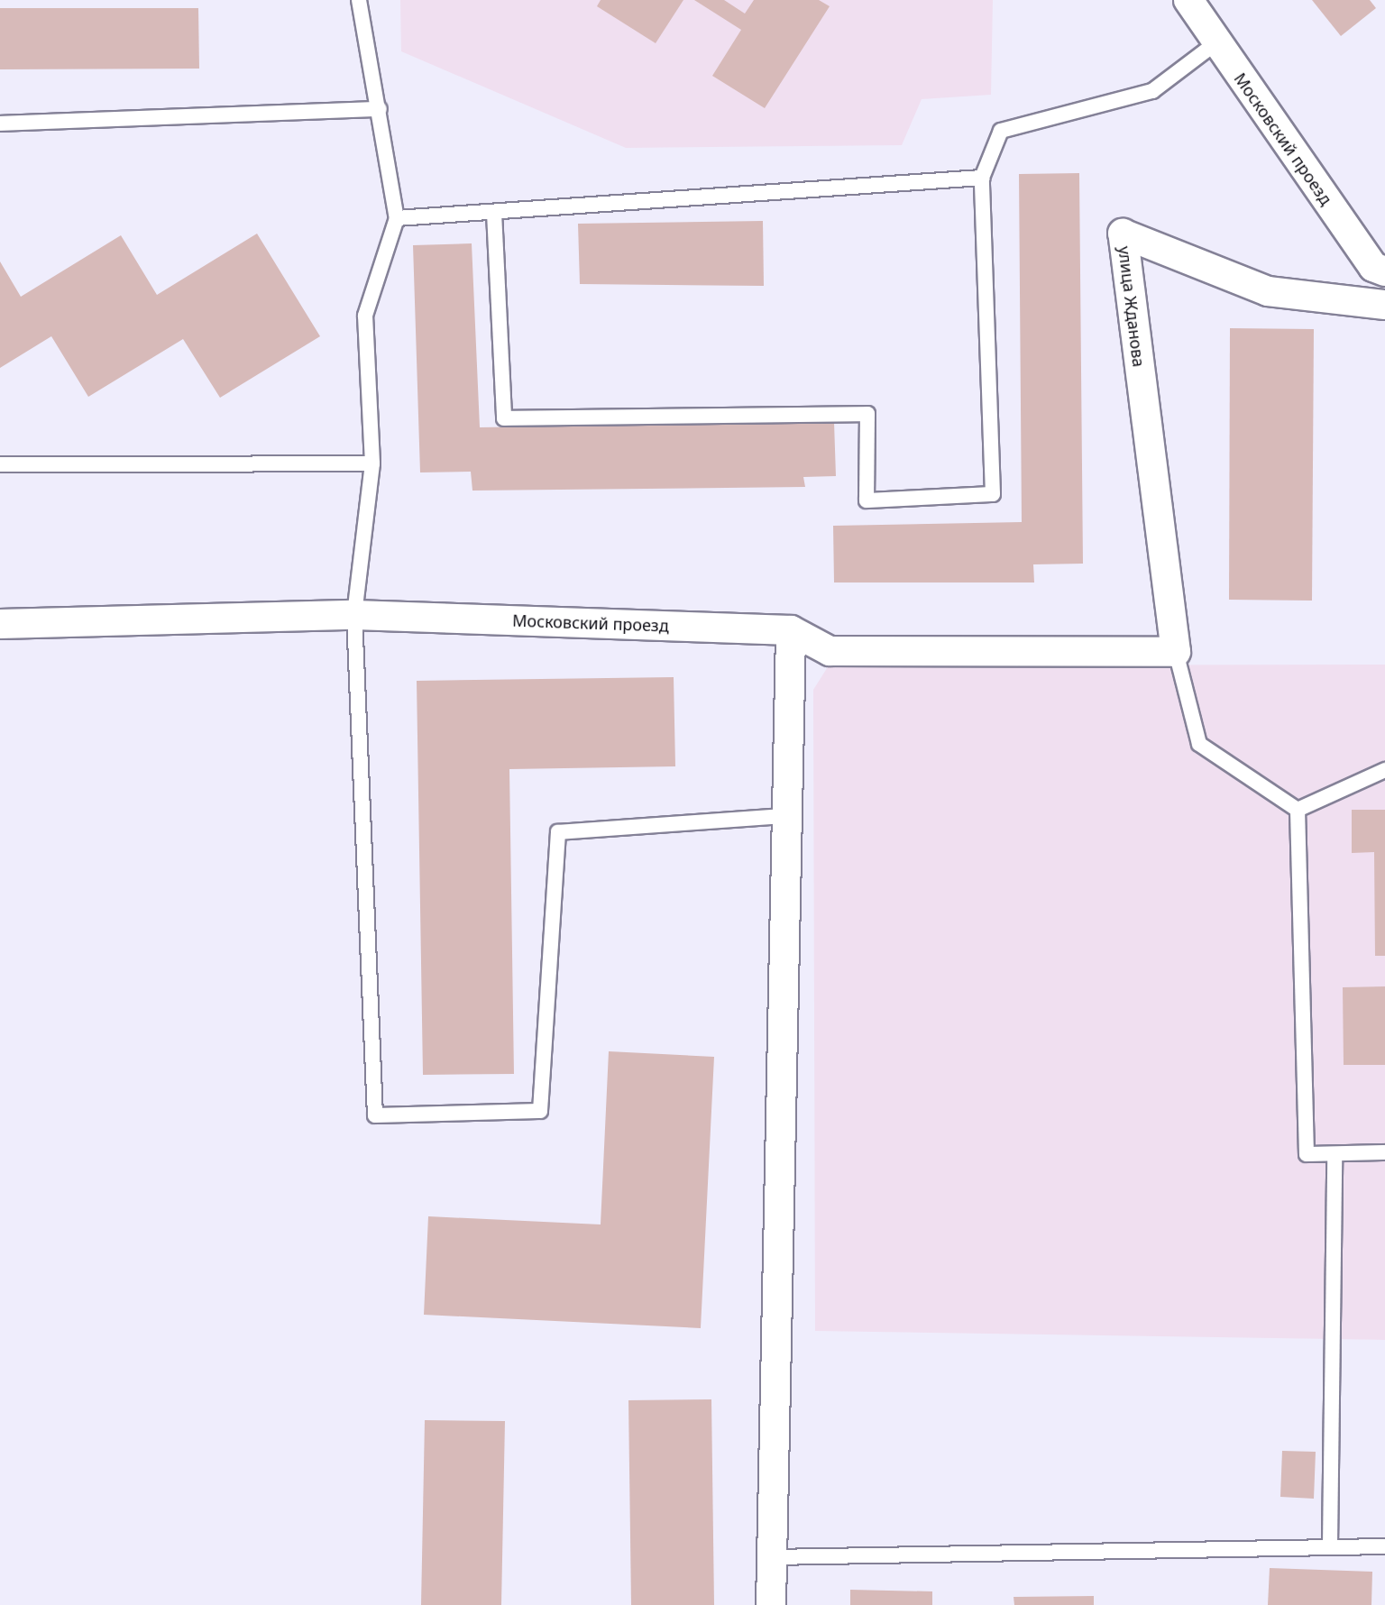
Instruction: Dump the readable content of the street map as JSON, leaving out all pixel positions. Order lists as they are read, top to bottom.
{
  "streets": {
    "street": ["Московский проезд", "улица Жданова"]
  },
  "crossings": [
    ["Московский проезд", "улица Жданова"]
  ]
}
